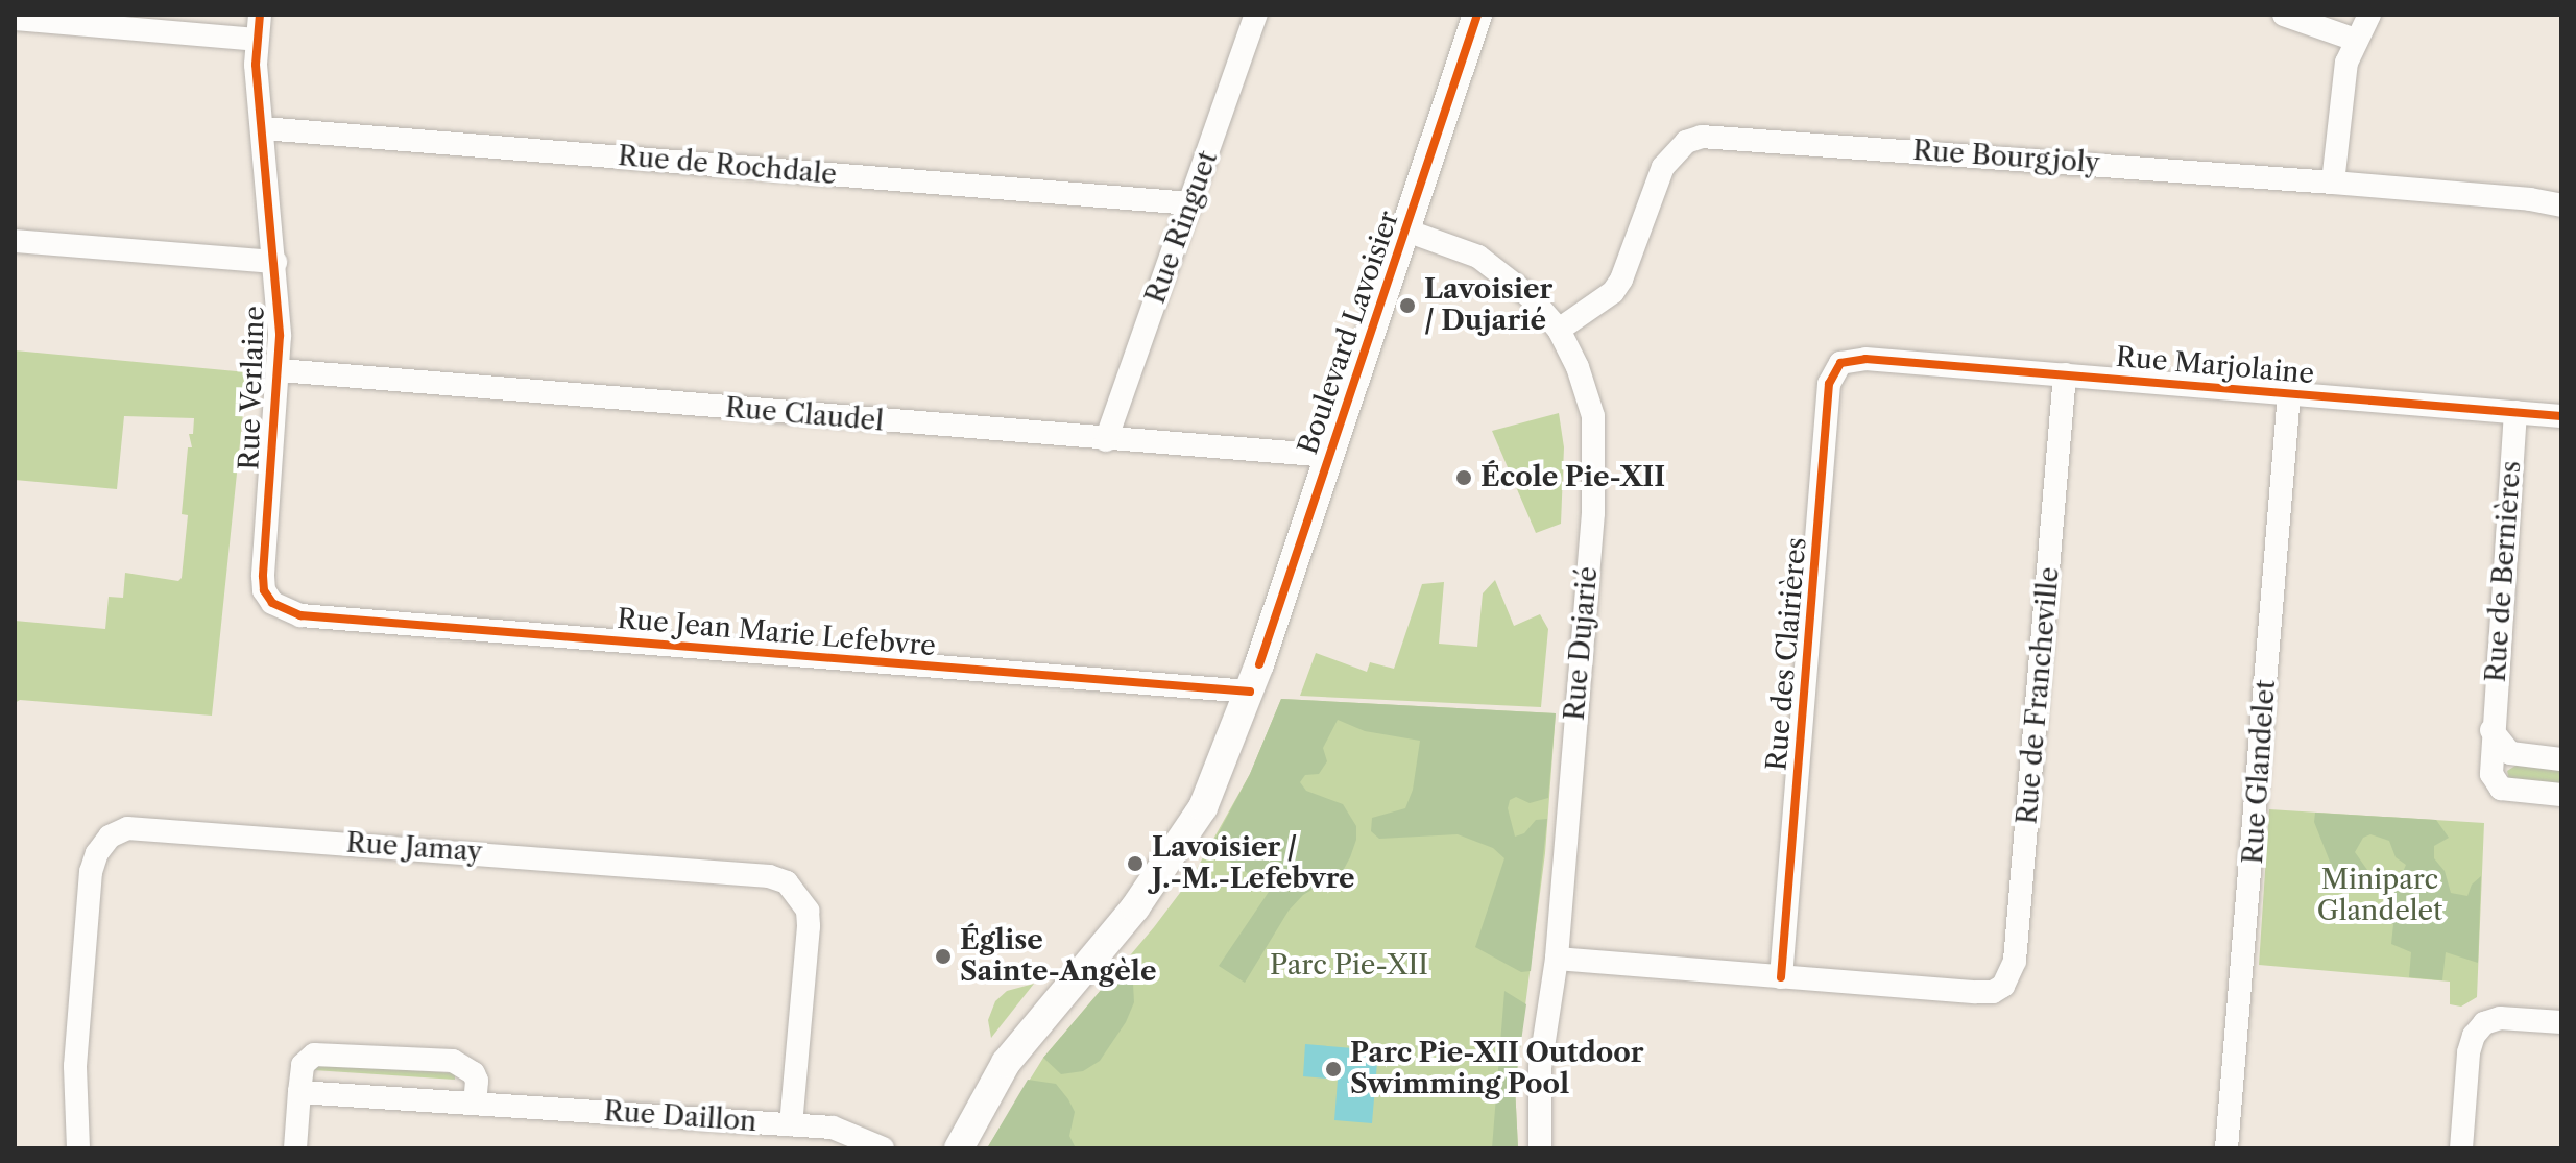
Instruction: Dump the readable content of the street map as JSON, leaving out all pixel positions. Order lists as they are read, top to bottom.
{
  "streets": {
    "street": [
      "Rue Bourgjoly",
      "Rue de Rochdale",
      "Rue Ringuet",
      "Boulevard Lavoisier",
      "Rue Marjolaine",
      "Rue Verlaine",
      "Rue Claudel",
      "Rue de Bernières",
      "Rue Jean Marie Lefebvre",
      "Rue Dujarié",
      "Rue des Clairières",
      "Rue de Francheville",
      "Rue Glandelet",
      "Rue Jamay",
      "Rue Daillon"
    ]
  },
  "crossings": [
    ["Rue Bourgjoly", "Rue Dujarié"],
    ["Rue de Rochdale", "Rue Ringuet"],
    ["Rue de Rochdale", "Rue Verlaine"],
    ["Rue Ringuet", "Rue Claudel"],
    ["Boulevard Lavoisier", "Rue Claudel"],
    ["Boulevard Lavoisier", "Rue Jean Marie Lefebvre"],
    ["Boulevard Lavoisier", "Rue Dujarié"],
    ["Rue Marjolaine", "Rue de Bernières"],
    ["Rue Marjolaine", "Rue des Clairières"],
    ["Rue Marjolaine", "Rue de Francheville"],
    ["Rue Marjolaine", "Rue Glandelet"],
    ["Rue Verlaine", "Rue Claudel"],
    ["Rue Verlaine", "Rue Jean Marie Lefebvre"],
    ["Rue des Clairières", "Rue de Francheville"],
    ["Rue Jamay", "Rue Daillon"]
  ],
  "parks": ["Miniparc Glandelet", "Parc Pie-XII"],
  "places": [
    "Lavoisier / Dujarié",
    "École Pie-XII",
    "Lavoisier / J.-M.-Lefebvre",
    "Église Sainte-Angèle",
    "Parc Pie-XII Outdoor Swimming Pool"
  ]
}
